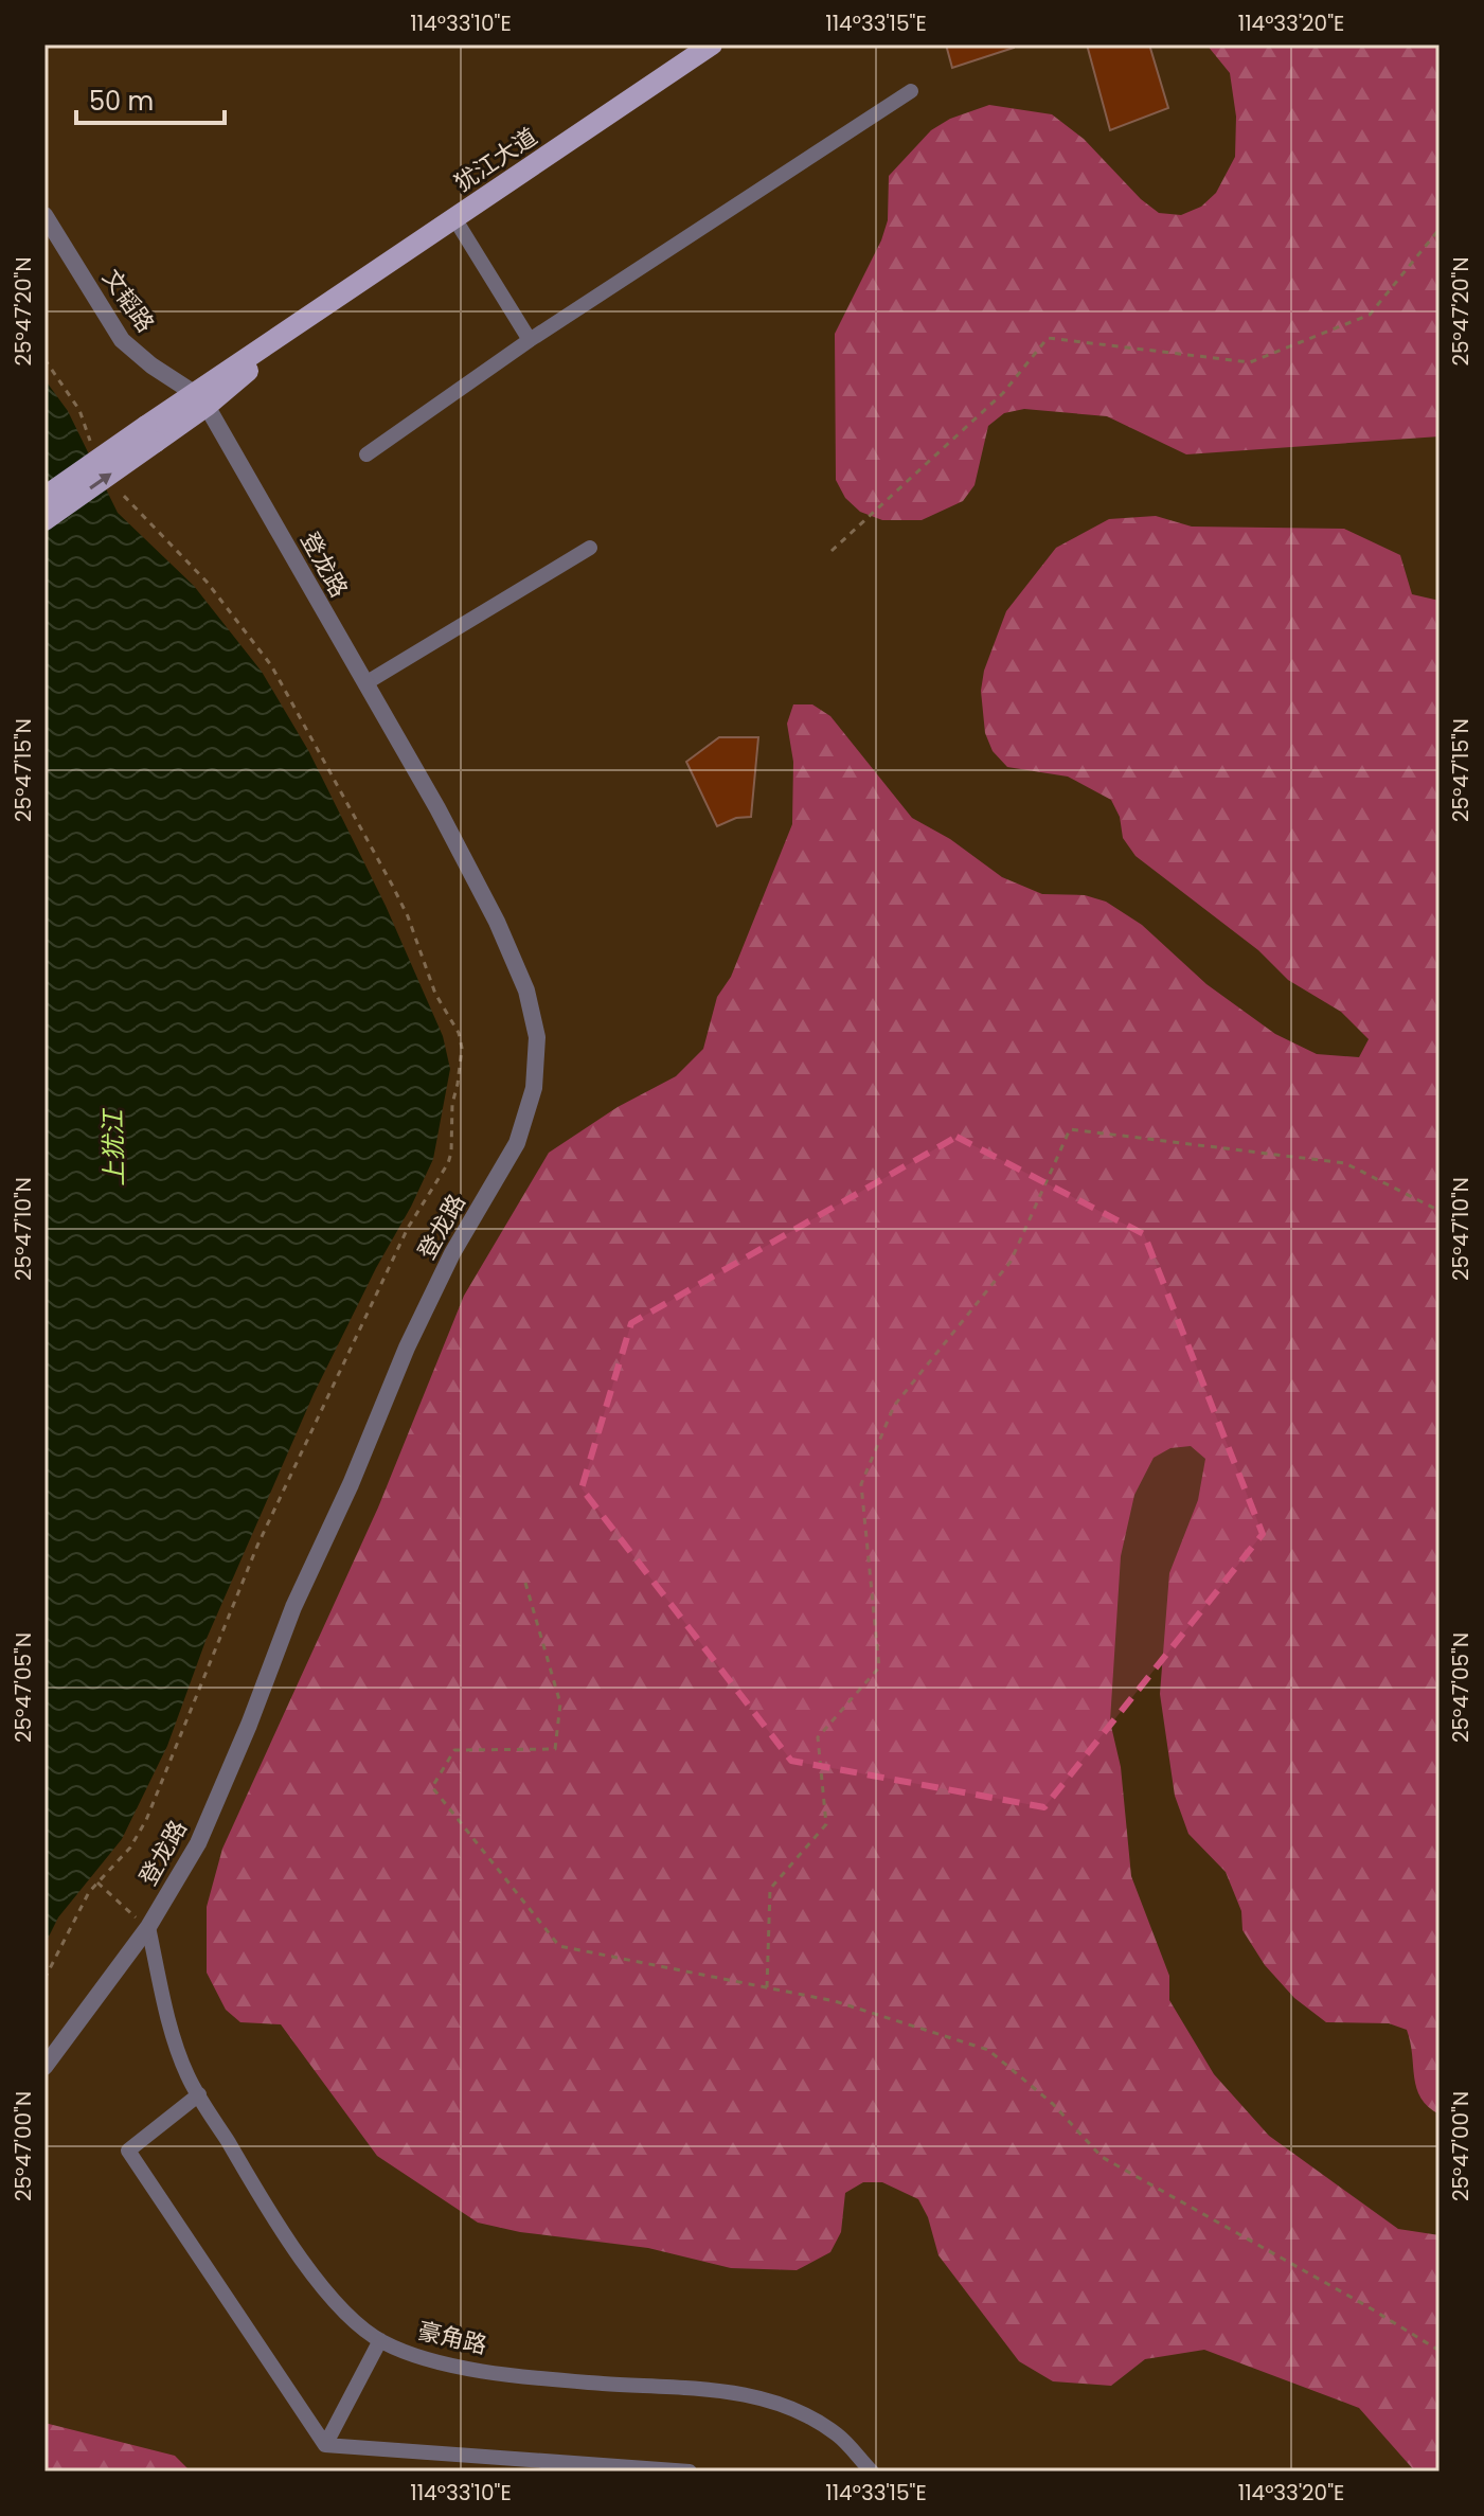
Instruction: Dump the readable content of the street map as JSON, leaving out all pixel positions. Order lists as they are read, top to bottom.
{
  "streets": {
    "main road": ["犹江大道"],
    "street": ["文韬路", "登龙路", "豪角路"]
  },
  "crossings": [
    ["犹江大道", "文韬路"],
    ["犹江大道", "登龙路"],
    ["文韬路", "登龙路"],
    ["登龙路", "豪角路"]
  ],
  "water": ["上犹江"],
  "scale_bar": "50 m",
  "coordinates": [
    "114°33'10\"E",
    "114°33'15\"E",
    "114°33'20\"E",
    "25°47'20\"N",
    "25°47'15\"N",
    "25°47'10\"N",
    "25°47'05\"N",
    "25°47'00\"N"
  ]
}
